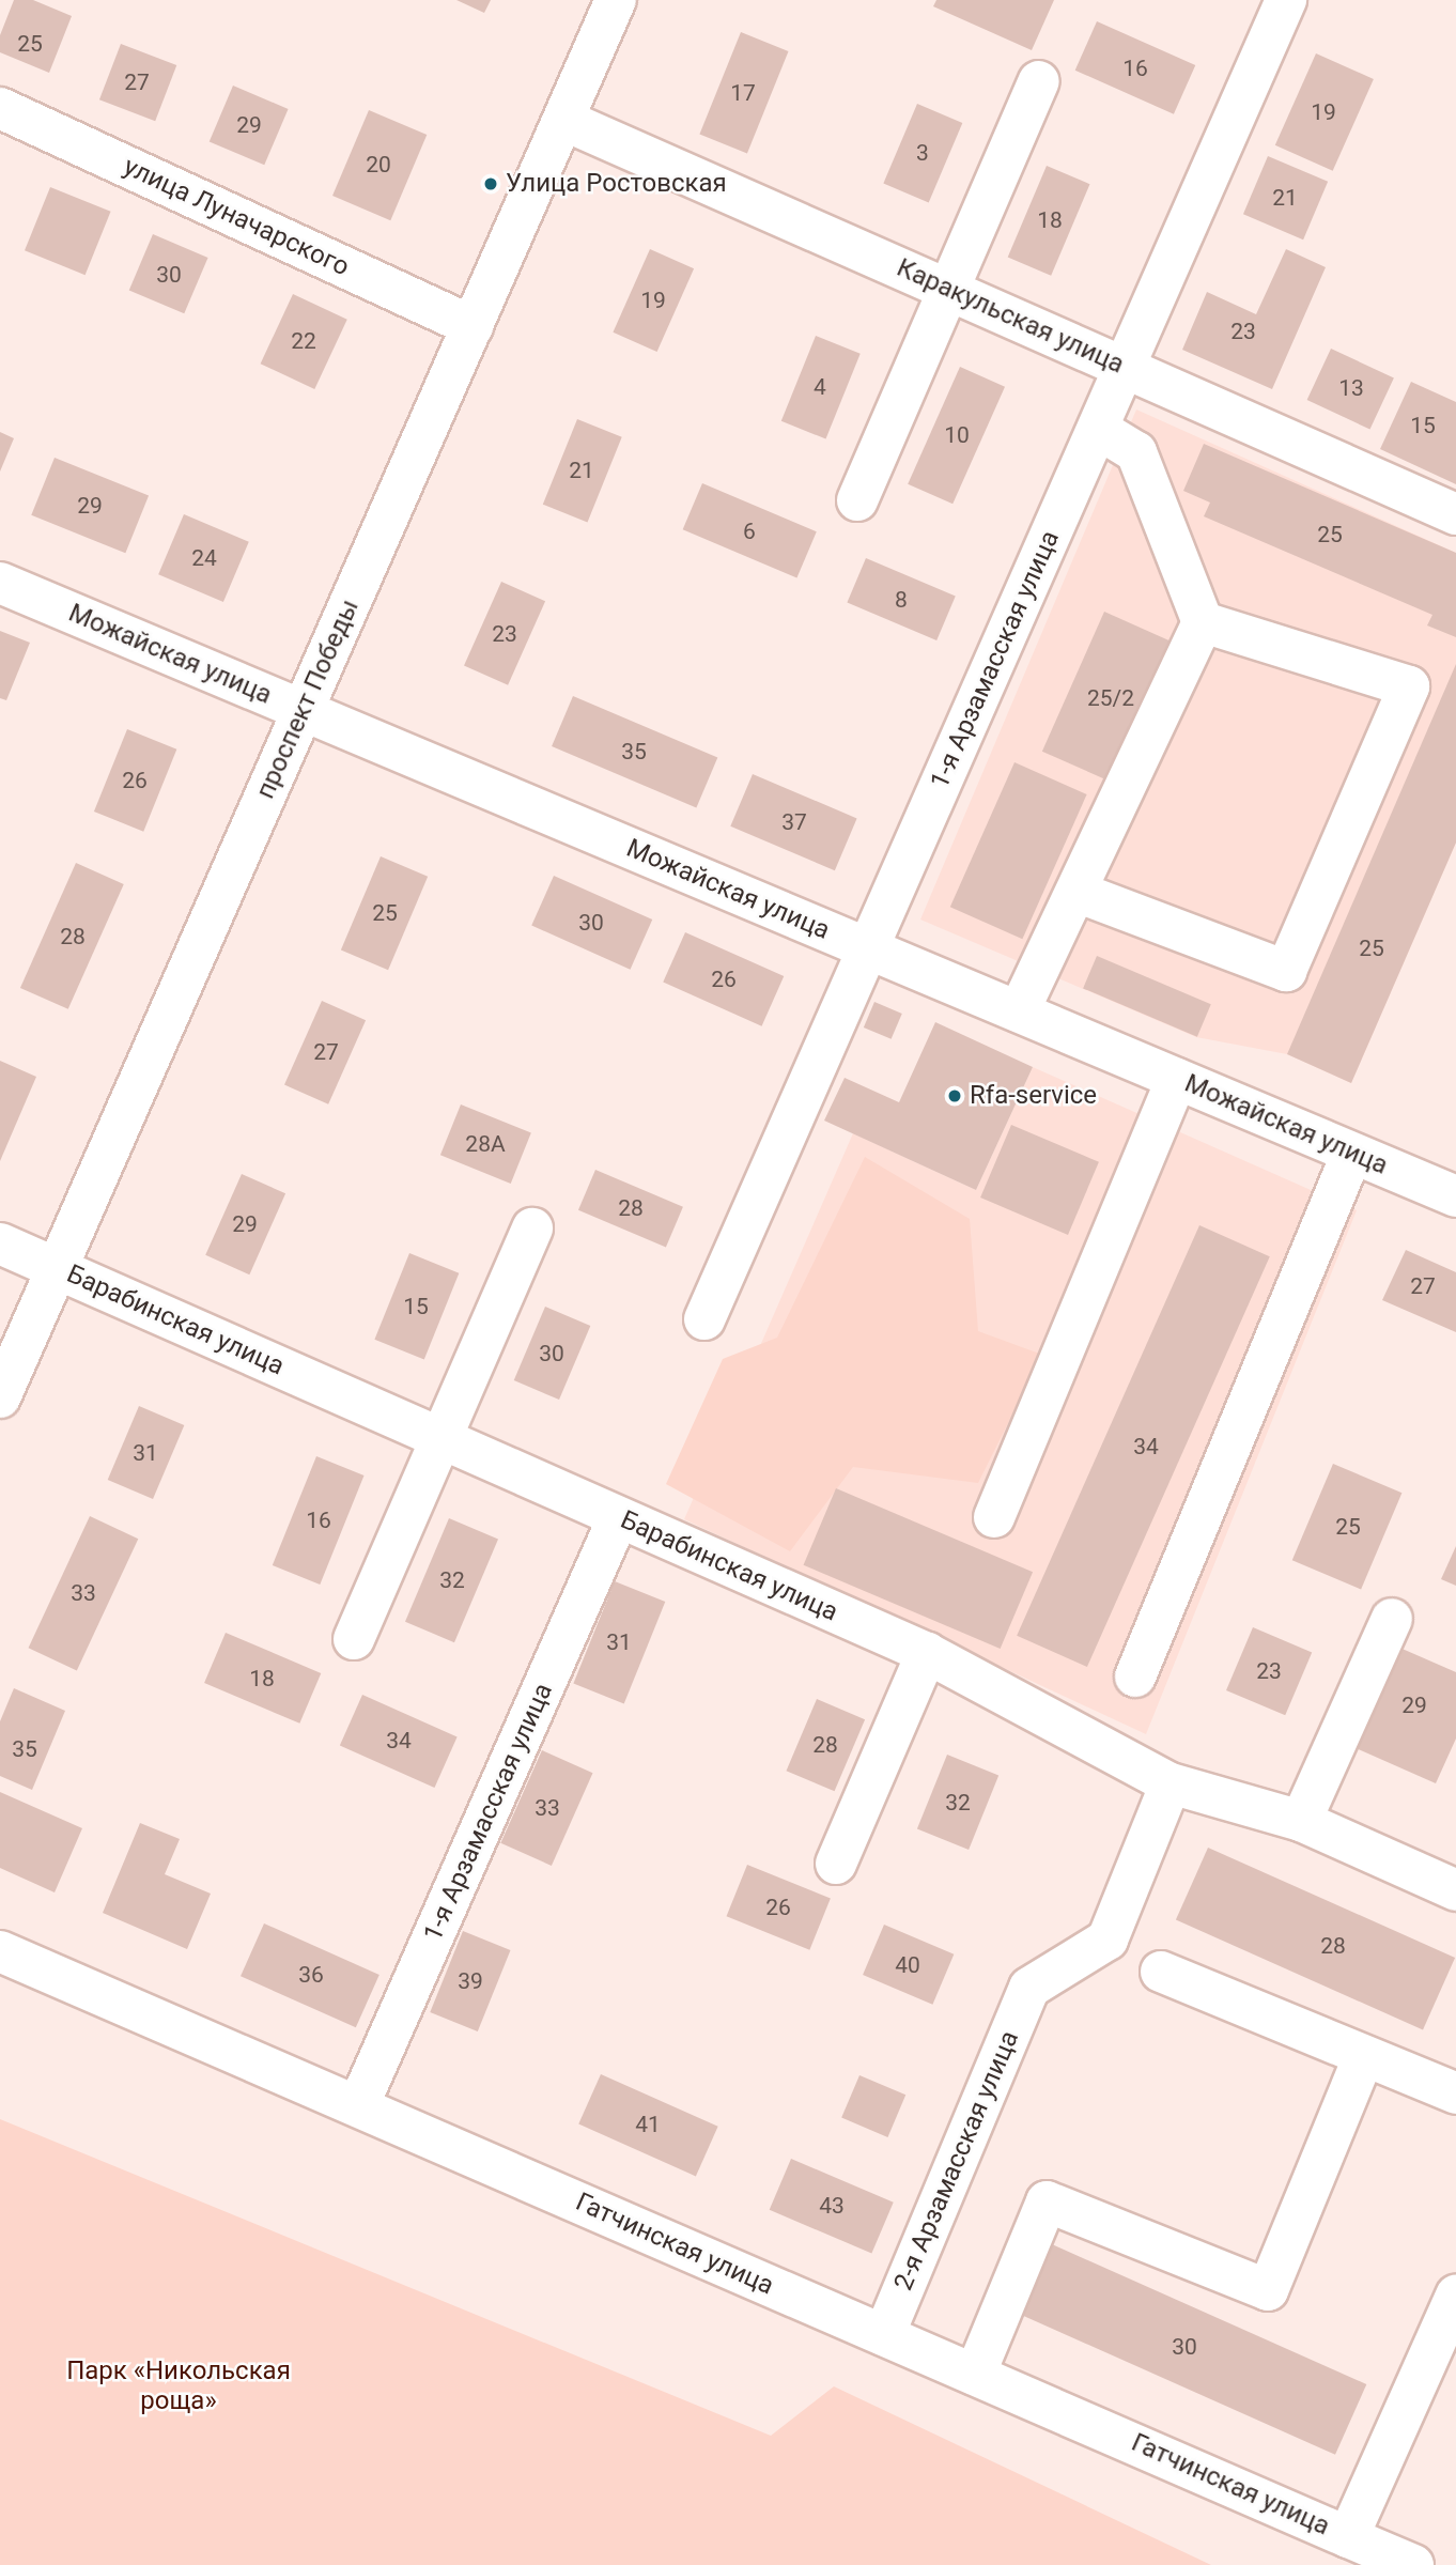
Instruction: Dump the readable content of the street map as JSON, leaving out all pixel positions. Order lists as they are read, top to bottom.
{
  "streets": {
    "street": [
      "улица Луначарского",
      "Каракульская улица",
      "Можайская улица",
      "1-я Арзамасская улица",
      "проспект Победы",
      "Барабинская улица",
      "2-я Арзамасская улица",
      "Гатчинская улица"
    ]
  },
  "crossings": [
    ["улица Луначарского", "проспект Победы"],
    ["Каракульская улица", "1-я Арзамасская улица"],
    ["Каракульская улица", "проспект Победы"],
    ["Можайская улица", "1-я Арзамасская улица"],
    ["Можайская улица", "проспект Победы"],
    ["1-я Арзамасская улица", "Барабинская улица"],
    ["1-я Арзамасская улица", "Гатчинская улица"],
    ["проспект Победы", "Барабинская улица"],
    ["Барабинская улица", "2-я Арзамасская улица"],
    ["2-я Арзамасская улица", "Гатчинская улица"]
  ],
  "parks": ["Парк «Никольская роща»"],
  "places": ["Улица Ростовская", "Rfa-service"],
  "house_numbers": [
    "25",
    "16",
    "27",
    "17",
    "19",
    "29",
    "3",
    "20",
    "21",
    "18",
    "30",
    "19",
    "23",
    "22",
    "4",
    "13",
    "15",
    "10",
    "21",
    "29",
    "6",
    "25",
    "24",
    "8",
    "23",
    "25/2",
    "35",
    "26",
    "37",
    "25",
    "30",
    "28",
    "25",
    "26",
    "27",
    "28А",
    "28",
    "29",
    "27",
    "15",
    "30",
    "34",
    "31",
    "16",
    "25",
    "32",
    "33",
    "31",
    "23",
    "18",
    "29",
    "34",
    "28",
    "35",
    "32",
    "33",
    "26",
    "28",
    "40",
    "36",
    "39",
    "41",
    "43",
    "30"
  ]
}
